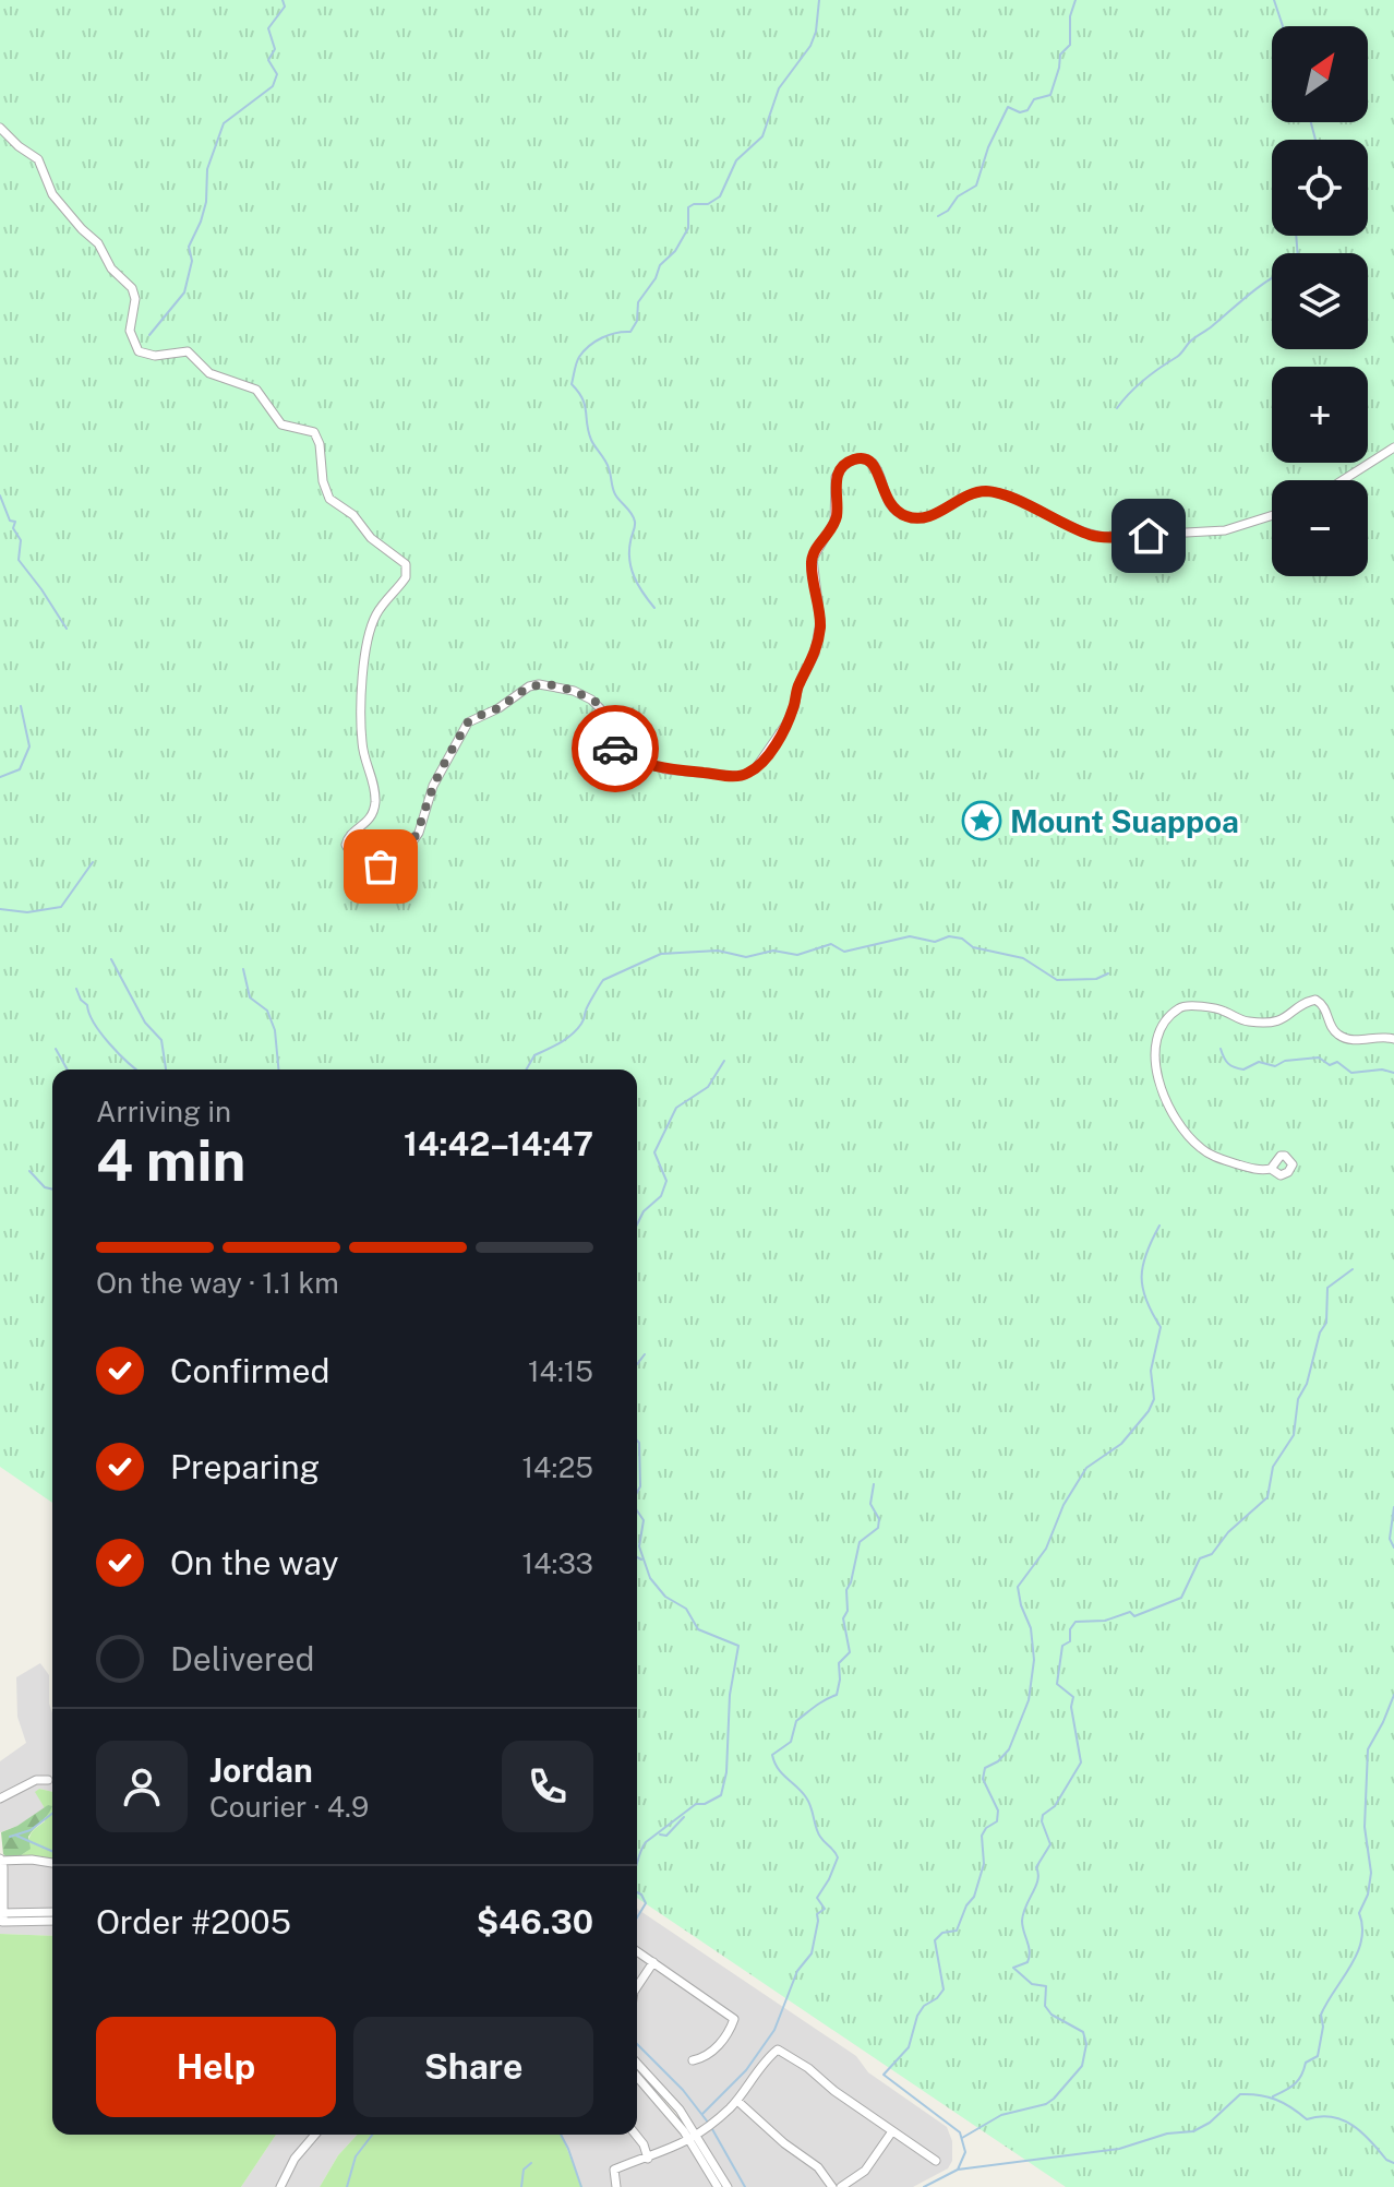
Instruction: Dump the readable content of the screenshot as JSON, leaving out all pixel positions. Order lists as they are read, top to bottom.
{
  "places": {
    "place": ["Mount Suappoa"]
  },
  "north": "top right",
  "page": {
    "map_buttons": ["+", "−"],
    "heading": ["4 min", "Arriving in", "14:42–14:47"],
    "panel": [
      "Jordan",
      "Courier · 4.9",
      "Order #2005",
      "$46.30"
    ],
    "bar": "On the way · 1.1 km",
    "list": [
      ["Confirmed", "14:15"],
      ["Preparing", "14:25"],
      ["On the way", "14:33"],
      "Delivered"
    ],
    "buttons": ["Help", "Share"]
  }
}
